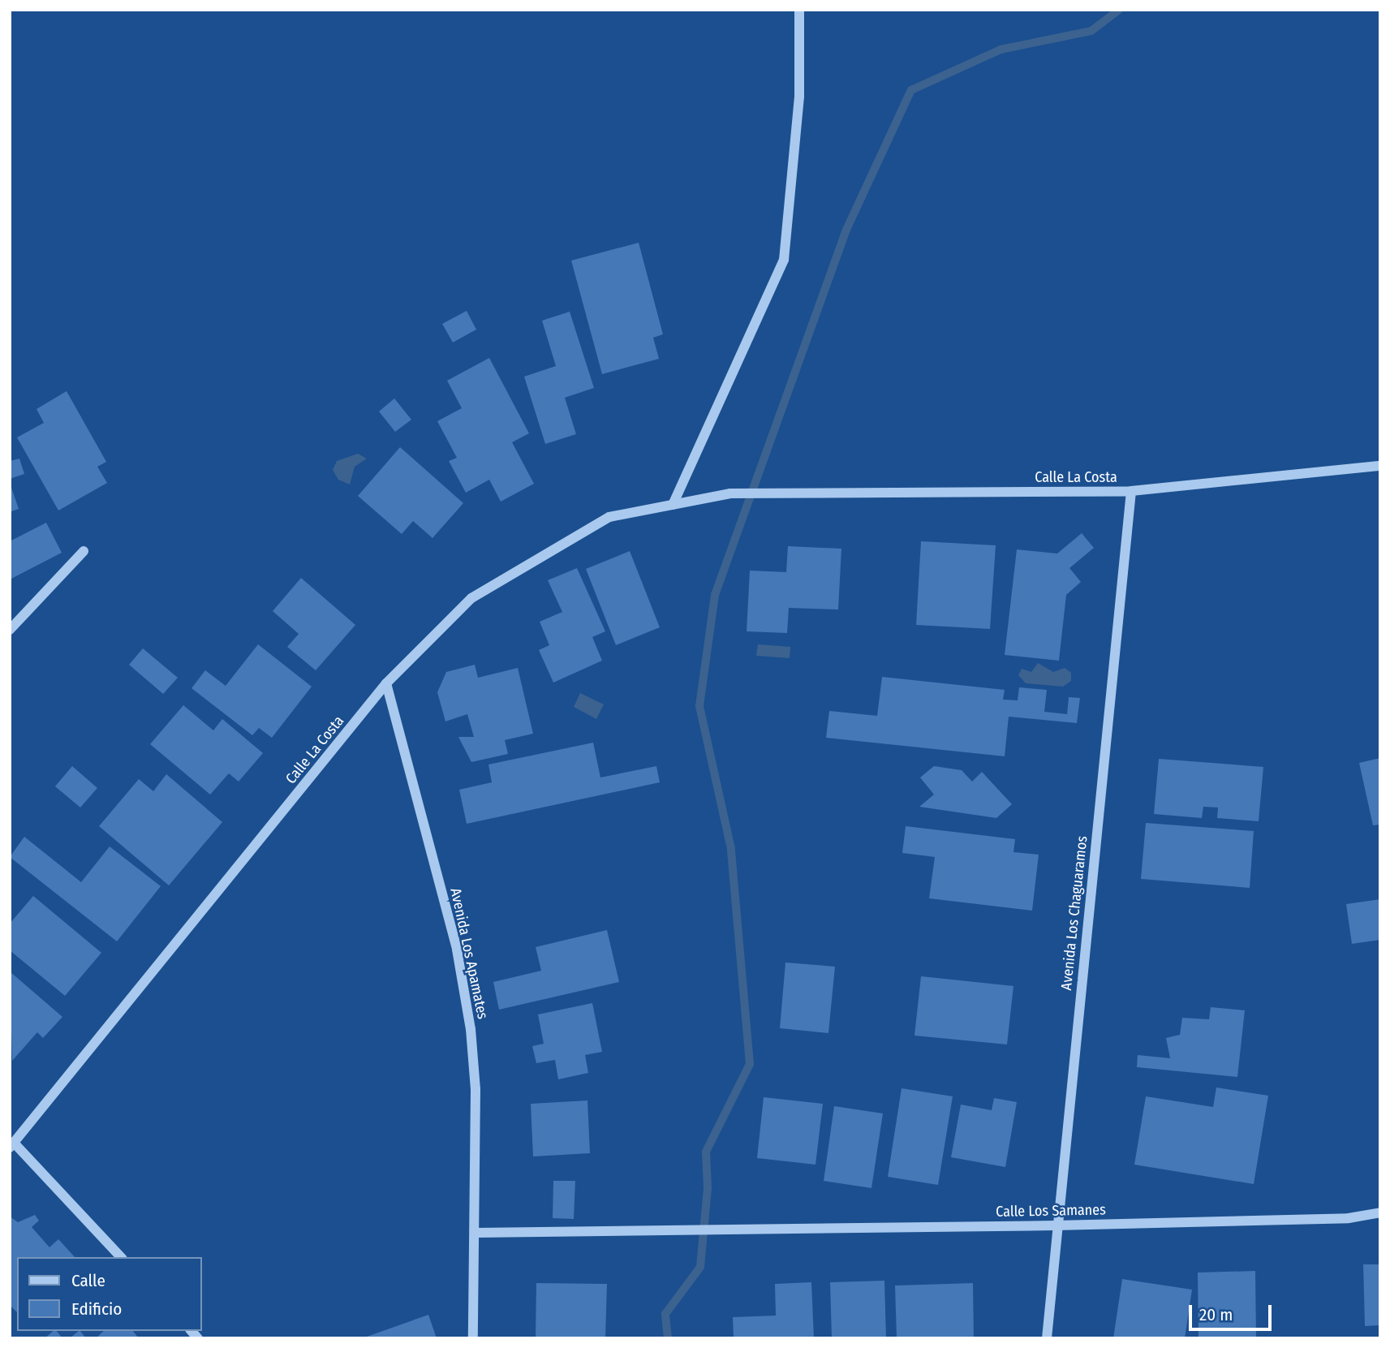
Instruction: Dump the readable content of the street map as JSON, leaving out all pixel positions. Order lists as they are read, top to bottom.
{
  "streets": {
    "street": [
      "Calle La Costa",
      "Avenida Los Chaguaramos",
      "Avenida Los Apamates",
      "Calle Los Samanes"
    ]
  },
  "crossings": [
    ["Calle La Costa", "Avenida Los Chaguaramos"],
    ["Calle La Costa", "Avenida Los Apamates"],
    ["Avenida Los Chaguaramos", "Calle Los Samanes"],
    ["Avenida Los Apamates", "Calle Los Samanes"]
  ],
  "legend": ["Calle", "Edificio"],
  "scale_bar": "20 m"
}
